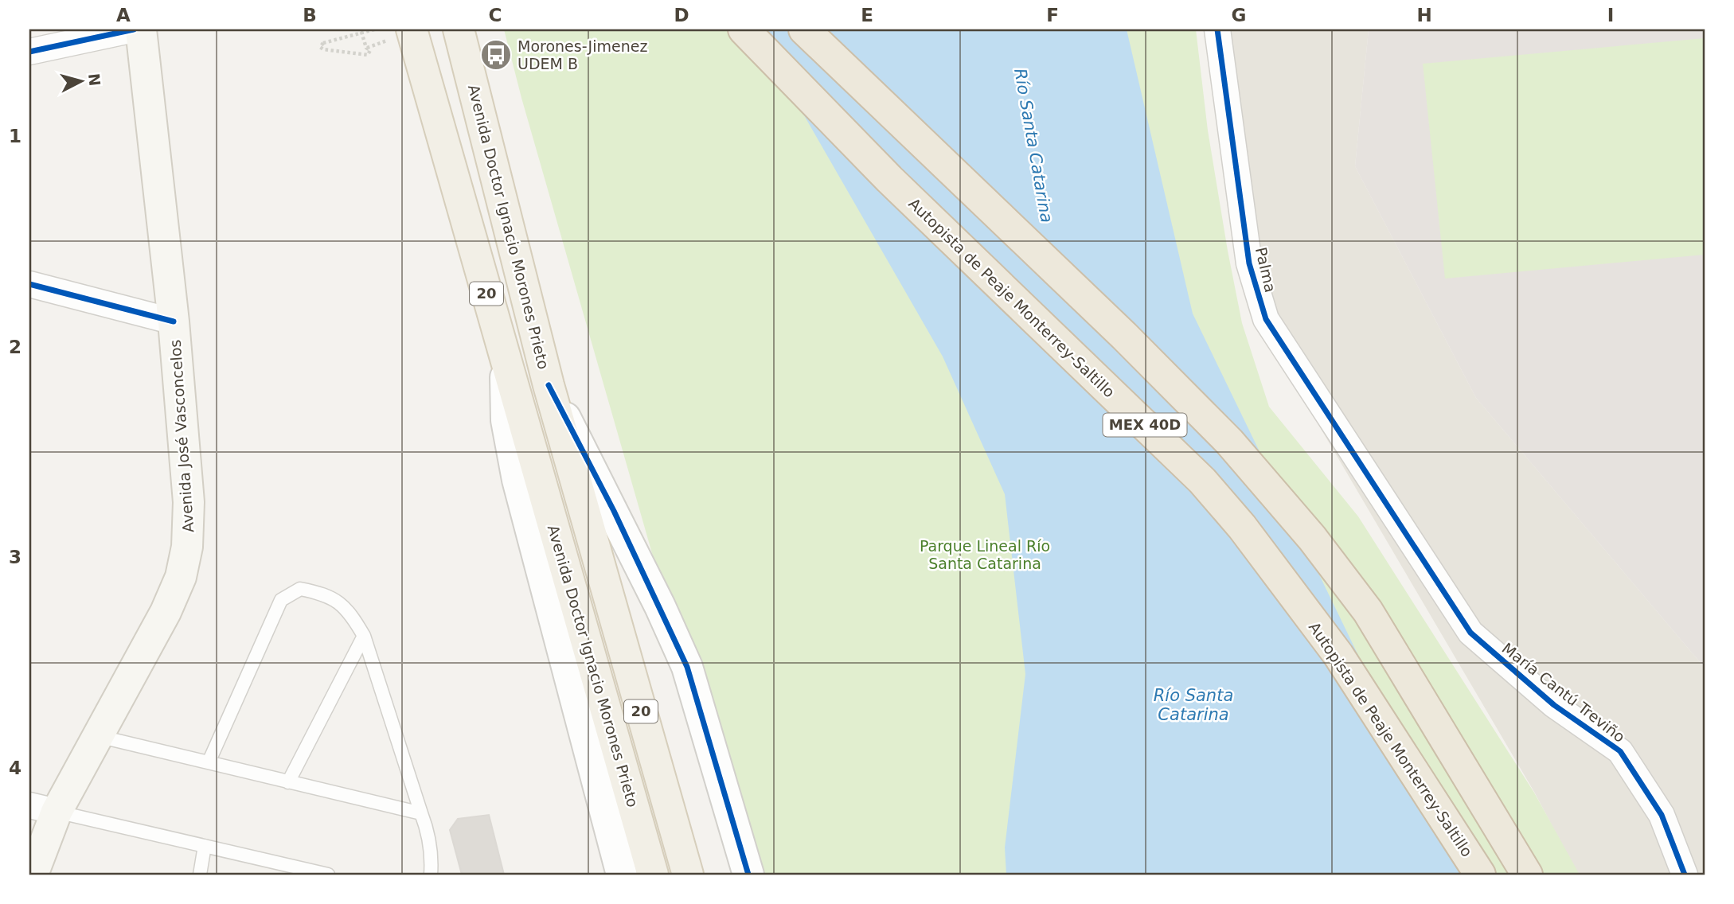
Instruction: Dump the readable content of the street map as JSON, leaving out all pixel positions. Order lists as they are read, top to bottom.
{
  "streets": {
    "highway": ["Autopista de Peaje Monterrey-Saltillo", "MEX 40D"],
    "main road": ["Avenida Doctor Ignacio Morones Prieto", "20", "Avenida José Vasconcelos"],
    "street": ["Palma", "María Cantú Treviño"]
  },
  "crossings": [
    ["Avenida Doctor Ignacio Morones Prieto", "20"],
    ["Palma", "María Cantú Treviño"]
  ],
  "water": ["Río Santa Catarina"],
  "parks": ["Parque Lineal Río Santa Catarina"],
  "places": {
    "bus stop": ["Morones-Jimenez UDEM B"]
  },
  "north": "right",
  "grid": {
    "columns": [
      "A",
      "B",
      "C",
      "D",
      "E",
      "F",
      "G",
      "H",
      "I"
    ],
    "rows": [
      "1",
      "2",
      "3",
      "4"
    ]
  }
}
